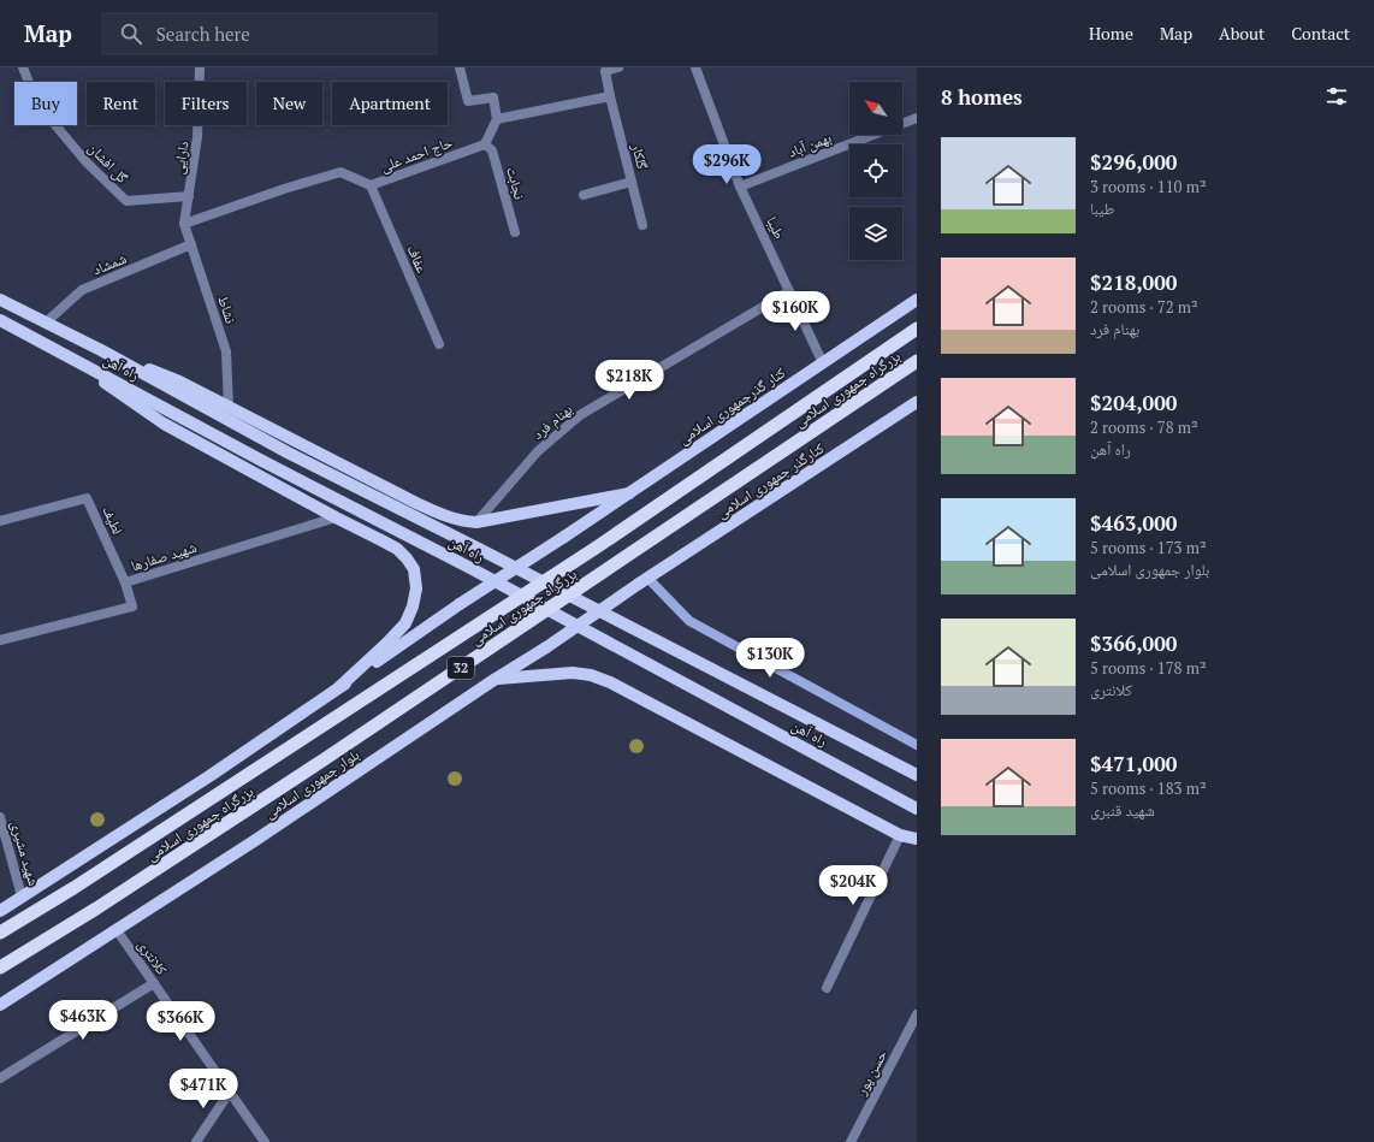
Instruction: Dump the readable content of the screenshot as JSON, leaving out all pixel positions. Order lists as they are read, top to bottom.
{
  "streets": {
    "highway": ["بزرگراه جمهوری اسلامی", "32"],
    "main road": [
      "راه آهن",
      "کنار گذرجمهوری اسلامی",
      "کنارگذر جمهوری اسلامی",
      "بلوار جمهوری اسلامی"
    ],
    "street": [
      "بهمن آباد",
      "حاج احمد علی",
      "گلکار",
      "دارایی",
      "گل افشان",
      "نجابت",
      "طیبا",
      "عفاف",
      "شمشاد",
      "نشاط",
      "بهنام فرد",
      "لطیف",
      "شهید صفارها",
      "شهید مشیری",
      "کلانتری",
      "حسن پور"
    ]
  },
  "crossings": [
    ["بهمن آباد", "طیبا"],
    ["حاج احمد علی", "دارایی"],
    ["حاج احمد علی", "نجابت"],
    ["حاج احمد علی", "عفاف"],
    ["حاج احمد علی", "نشاط"],
    ["دارایی", "گل افشان"],
    ["دارایی", "نشاط"],
    ["طیبا", "کنار گذرجمهوری اسلامی"],
    ["طیبا", "بهنام فرد"],
    ["شمشاد", "نشاط"],
    ["شمشاد", "راه آهن"],
    ["کنارگذر جمهوری اسلامی", "بلوار جمهوری اسلامی"],
    ["لطیف", "شهید صفارها"],
    ["بلوار جمهوری اسلامی", "کلانتری"]
  ],
  "north": "top left",
  "page": {
    "header": "Map",
    "search": "Search here",
    "nav": [
      "Home",
      "Map",
      "About",
      "Contact"
    ],
    "heading": "8 homes",
    "chip": [
      "Buy",
      "Rent",
      "Filters",
      "New",
      "Apartment"
    ],
    "list": [
      {
        "name": "$296,000",
        "note": "3 rooms · 110 m² · طیبا"
      },
      {
        "name": "$218,000",
        "note": "2 rooms · 72 m² · بهنام فرد"
      },
      {
        "name": "$204,000",
        "note": "2 rooms · 78 m² · راه آهن"
      },
      {
        "name": "$463,000",
        "note": "5 rooms · 173 m² · بلوار جمهوری اسلامی"
      },
      {
        "name": "$366,000",
        "note": "5 rooms · 178 m² · کلانتری"
      },
      {
        "name": "$471,000",
        "note": "5 rooms · 183 m² · شهید قنبری"
      }
    ],
    "price": [
      "$296K",
      "$160K",
      "$218K",
      "$130K",
      "$204K",
      "$463K",
      "$366K",
      "$471K"
    ]
  }
}
